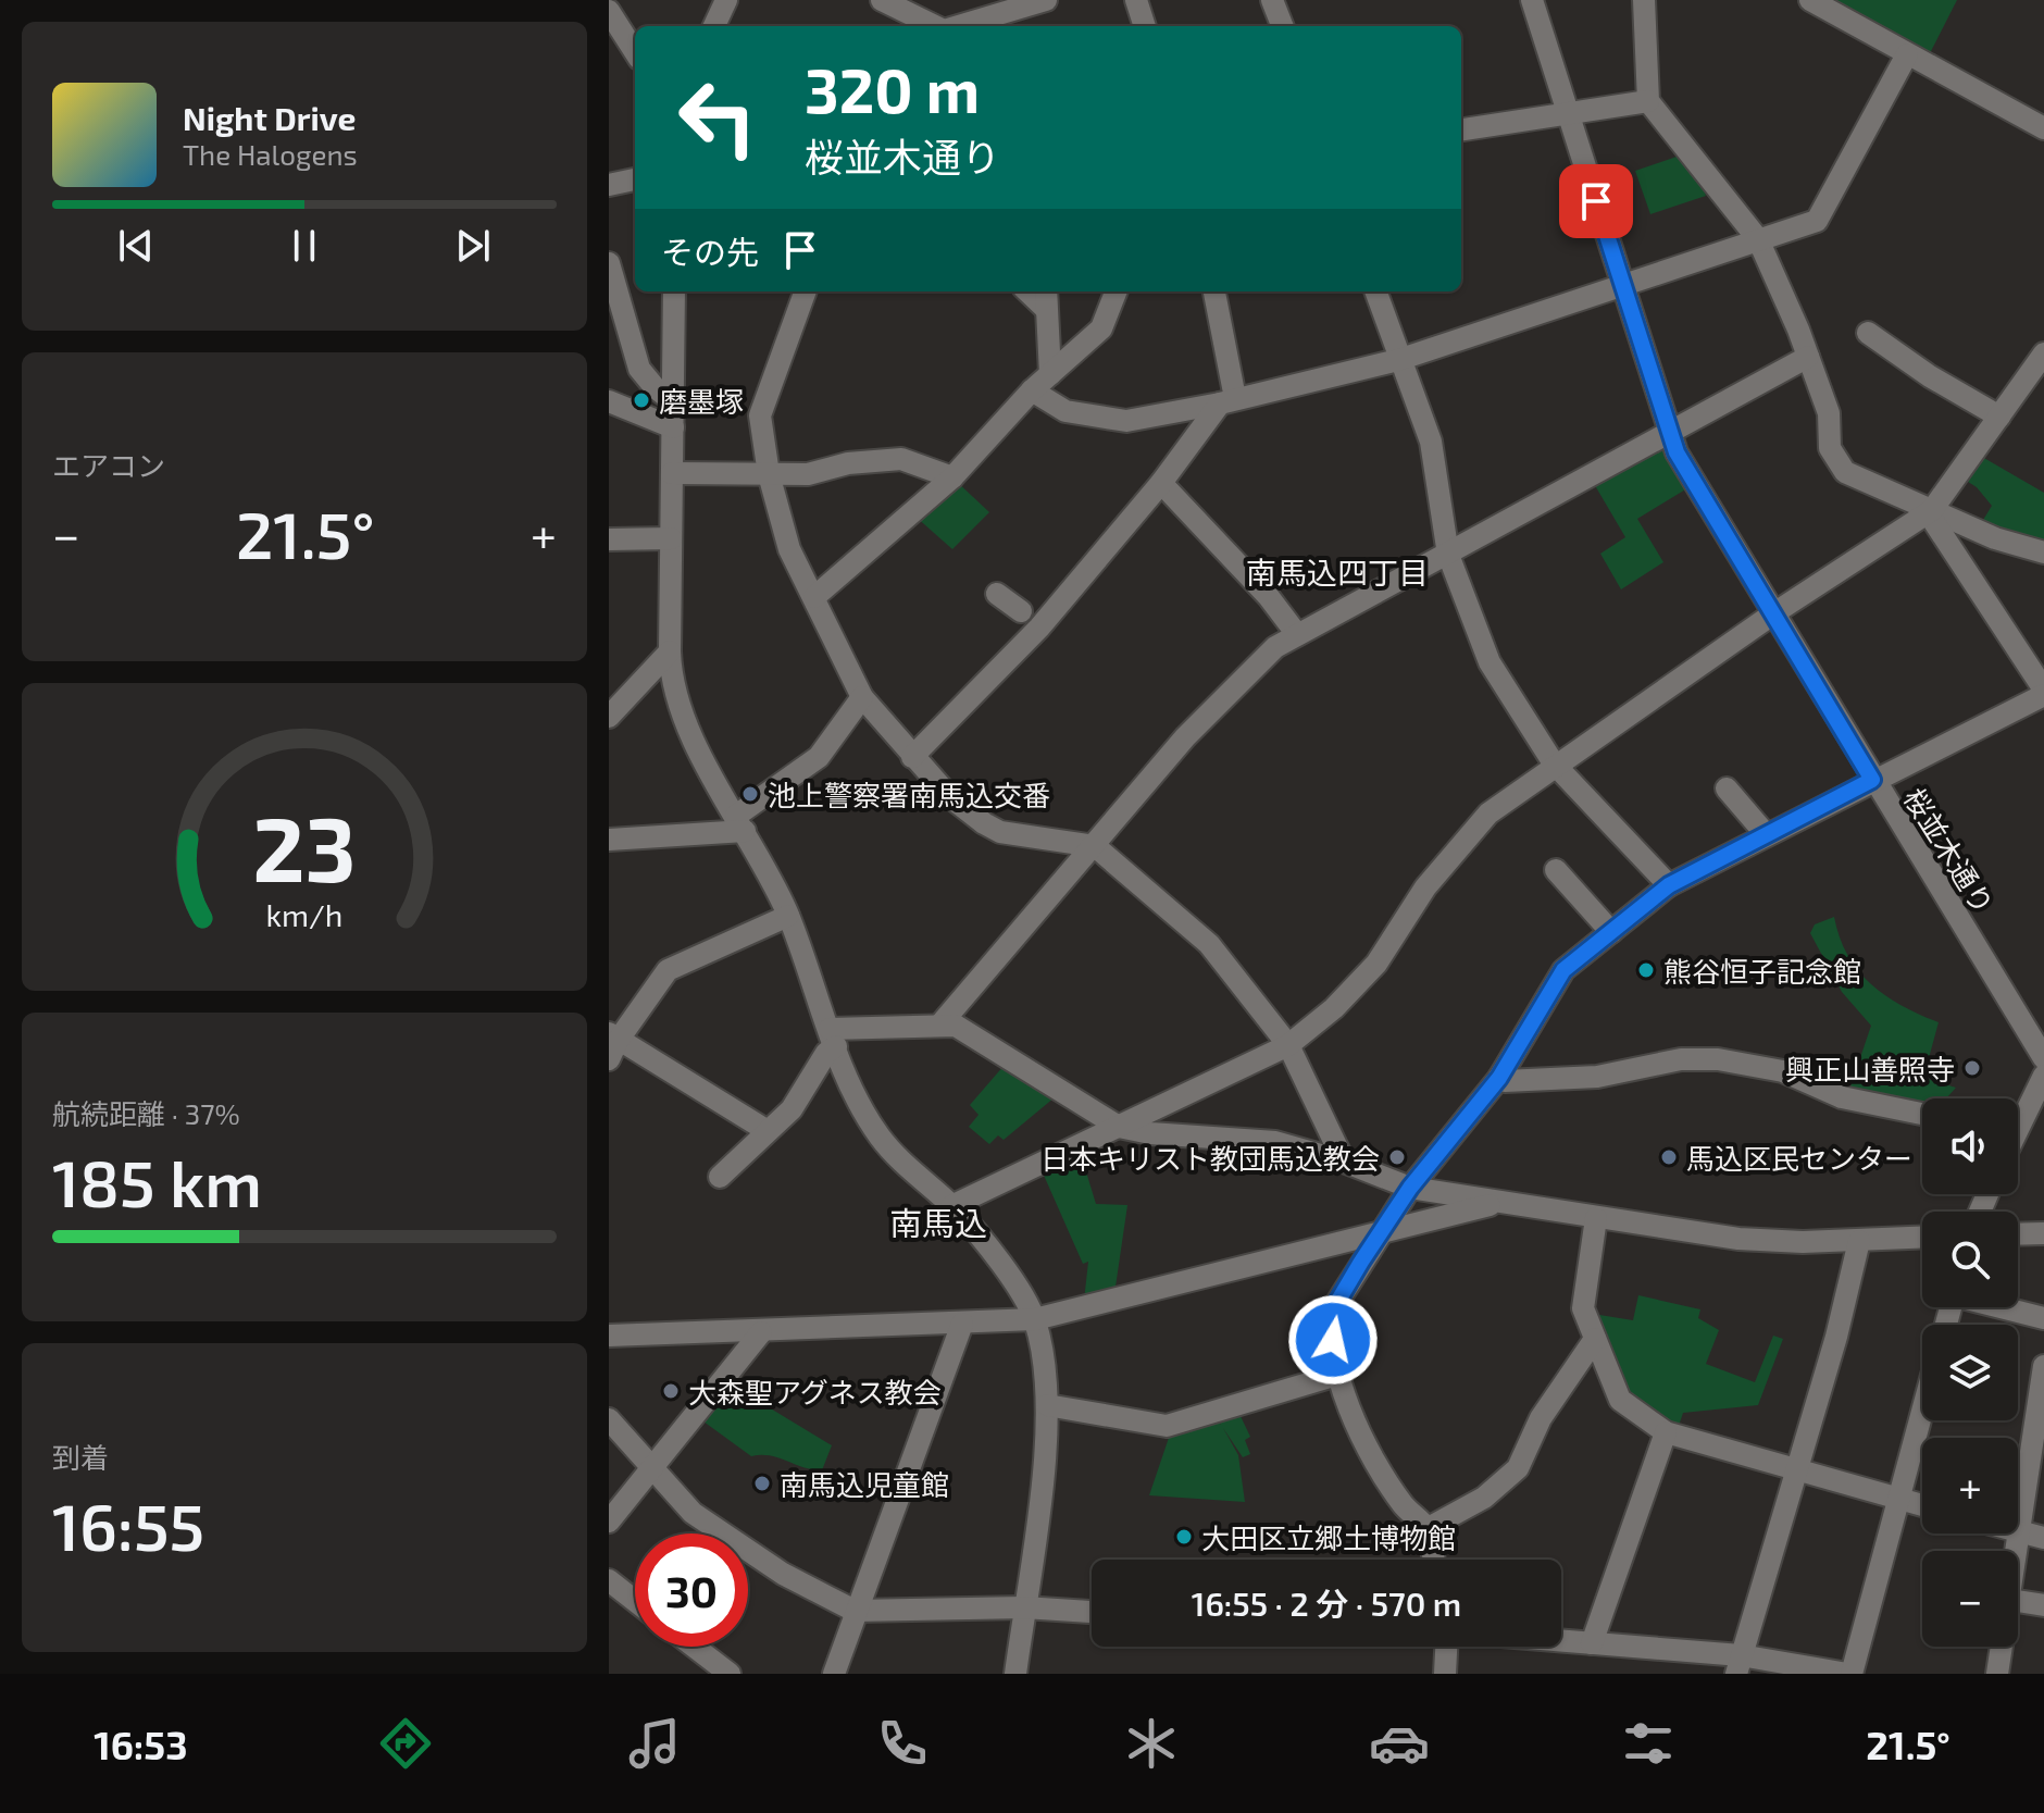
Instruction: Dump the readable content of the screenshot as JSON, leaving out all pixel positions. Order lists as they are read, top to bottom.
{
  "streets": {
    "street": ["桜並木通り"]
  },
  "districts": ["南馬込四丁目", "南馬込"],
  "places": [
    "磨墨塚",
    "池上警察署南馬込交番",
    "熊谷恒子記念館",
    "興正山善照寺",
    "日本キリスト教団馬込教会",
    "馬込区民センター",
    "大森聖アグネス教会",
    "南馬込児童館",
    "大田区立郷土博物館"
  ],
  "page": {
    "turn": ["320 m", "桜並木通り"],
    "song": ["Night Drive", "The Halogens"],
    "then": "その先",
    "tile": [
      "エアコン",
      ["航続距離 · 37%", "185 km"],
      ["到着", "16:55"]
    ],
    "heat": ["−", "21.5°", "+"],
    "map_buttons": ["+", "−"],
    "limit": "30",
    "trip": "16:55 · 2 分 · 570 m",
    "tabs": ["16:53", "21.5°"],
    "gauge": ["23", "km/h"]
  }
}
